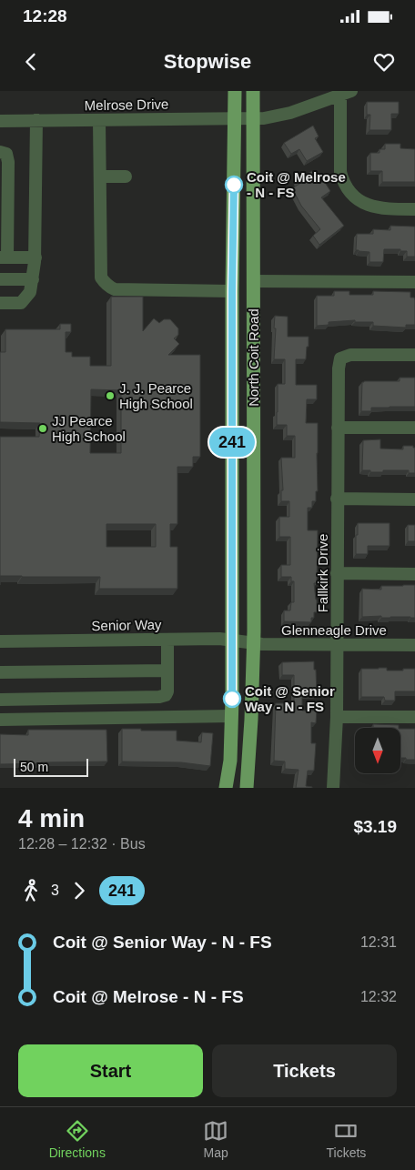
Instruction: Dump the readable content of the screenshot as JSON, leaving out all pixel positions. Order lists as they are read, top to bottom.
{
  "streets": {
    "main road": ["North Coit Road"],
    "street": [
      "Melrose Drive",
      "Fallkirk Drive",
      "Senior Way",
      "Glenneagle Drive"
    ]
  },
  "crossings": [
    ["Melrose Drive", "North Coit Road"],
    ["North Coit Road", "Senior Way"],
    ["North Coit Road", "Glenneagle Drive"],
    ["Fallkirk Drive", "Glenneagle Drive"],
    ["Senior Way", "Glenneagle Drive"]
  ],
  "places": [
    "Coit @ Melrose - N - FS",
    "J. J. Pearce High School",
    "JJ Pearce High School",
    "Coit @ Senior Way - N - FS"
  ],
  "lines": ["bus line 241"],
  "scale_bar": "50 m",
  "north": "bottom",
  "page": {
    "status": "12:28",
    "header": "Stopwise",
    "on_map": "241",
    "scale": "50 m",
    "heading": ["4 min", "12:28 – 12:32 · Bus", "$3.19"],
    "legs": ["3", "241"],
    "list": [
      {
        "name": "Coit @ Senior Way - N - FS",
        "value": "12:31"
      },
      {
        "name": "Coit @ Melrose - N - FS",
        "value": "12:32"
      }
    ],
    "buttons": ["Start", "Tickets"],
    "tabs": ["Directions", "Map", "Tickets"]
  }
}
